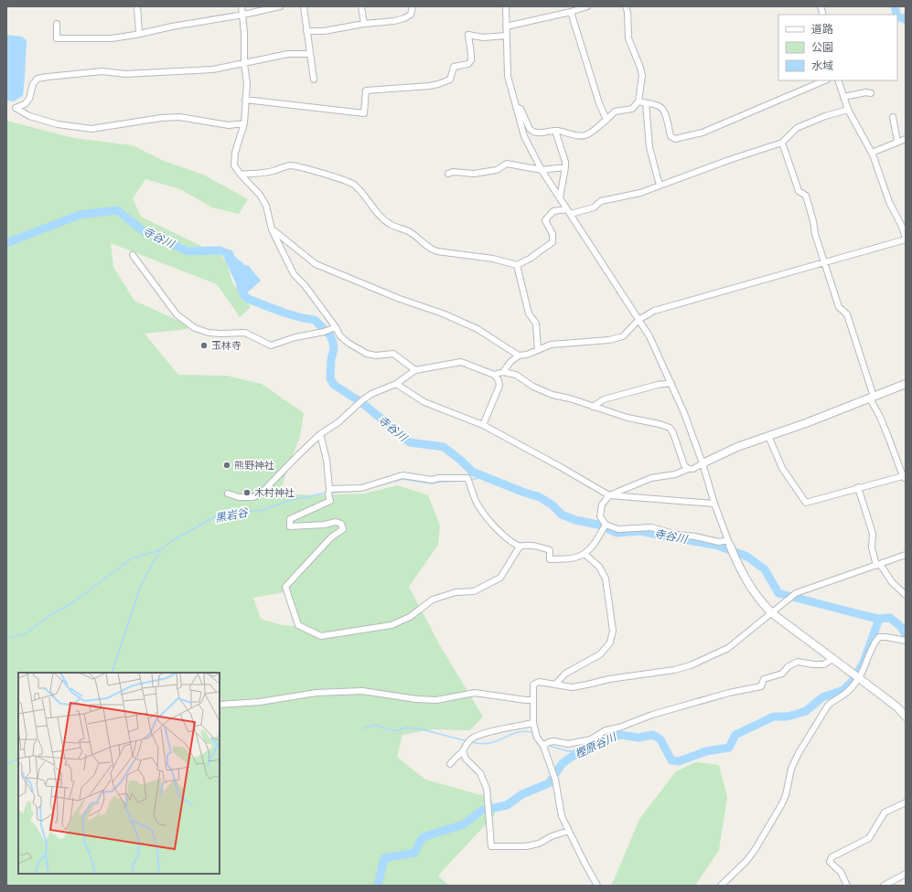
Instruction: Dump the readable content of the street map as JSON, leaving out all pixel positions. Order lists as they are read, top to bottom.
{
  "water": ["寺谷川", "黒岩谷", "樫原谷川"],
  "places": ["玉林寺", "熊野神社", "木村神社"],
  "legend": ["道路", "公園", "水域"]
}
